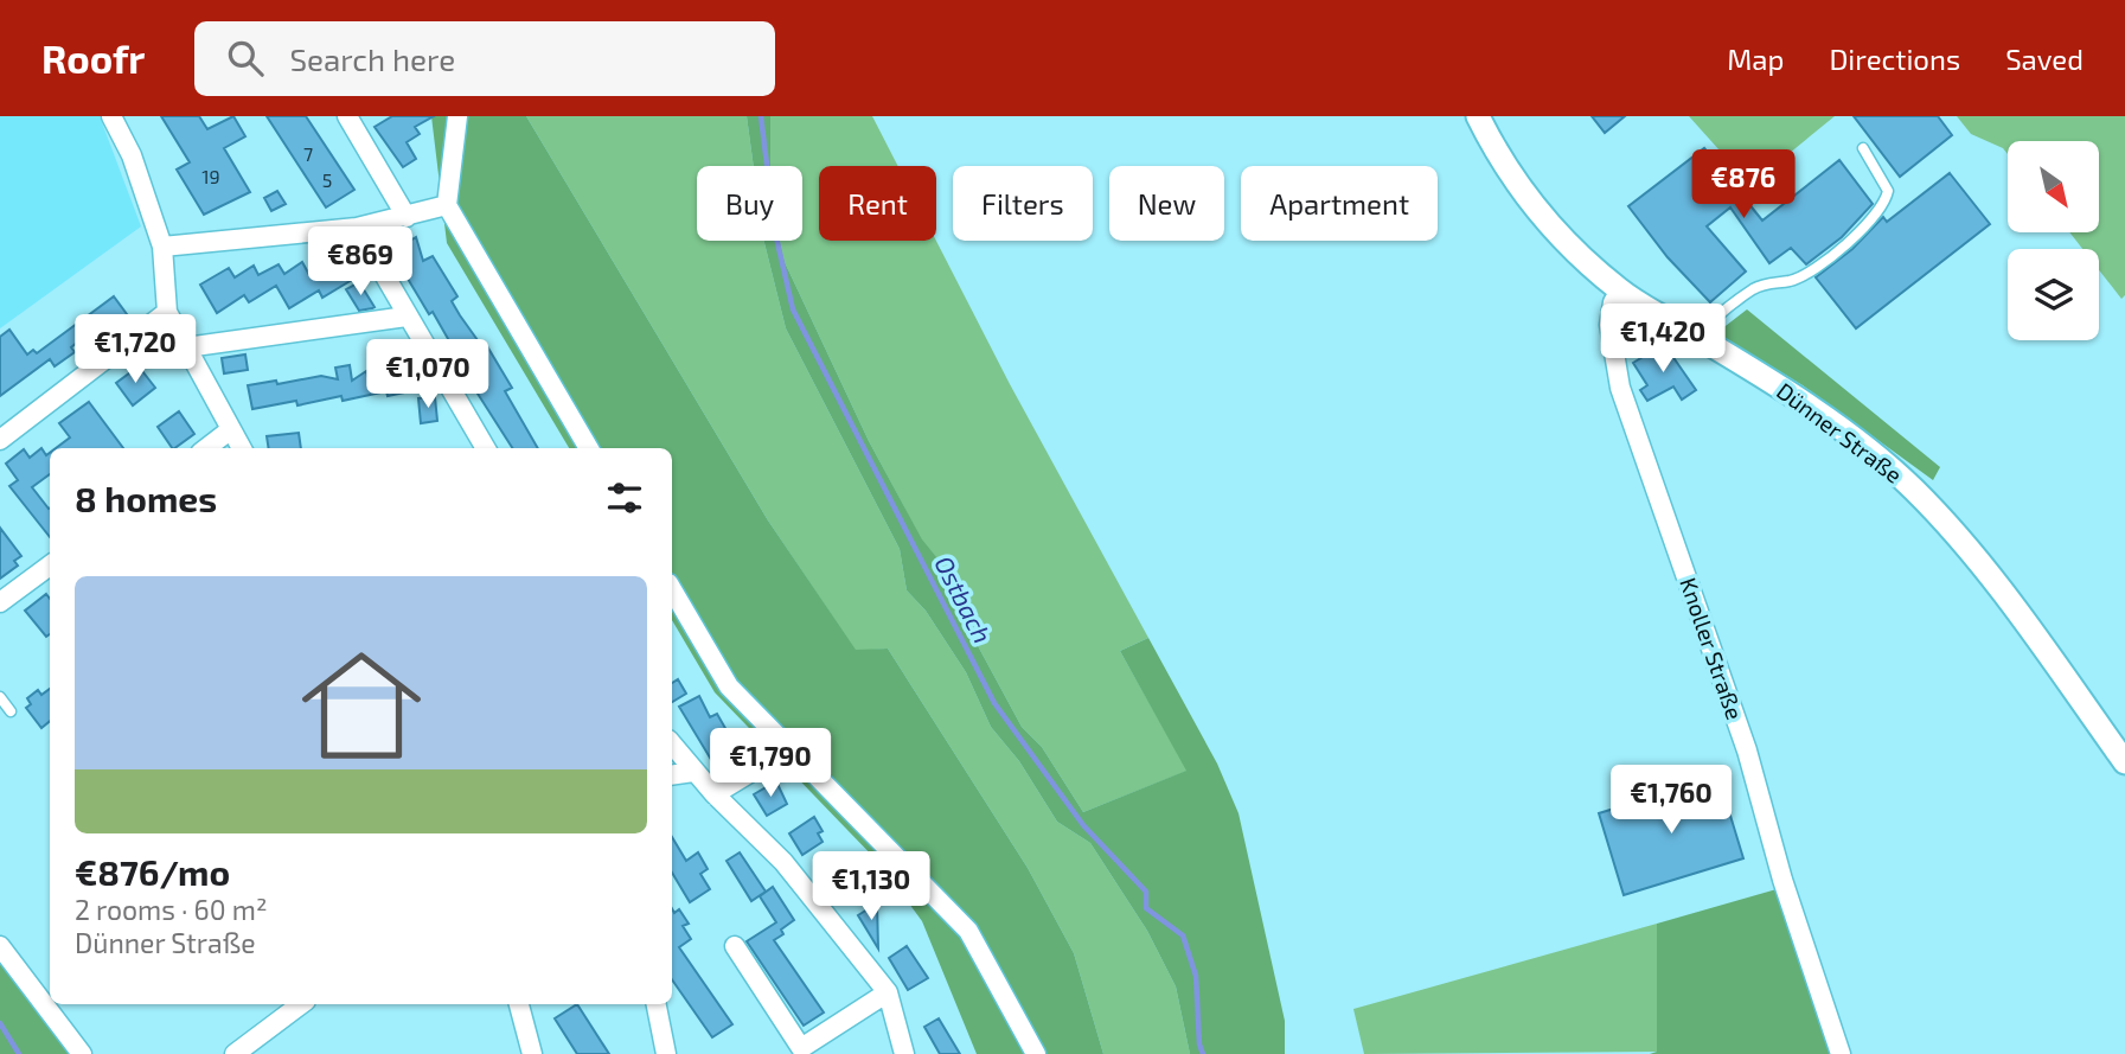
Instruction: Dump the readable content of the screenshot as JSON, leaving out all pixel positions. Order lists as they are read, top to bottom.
{
  "streets": {
    "street": ["Dünner Straße", "Knoller Straße"]
  },
  "crossings": [
    ["Dünner Straße", "Knoller Straße"]
  ],
  "water": ["Ostbach"],
  "house_numbers": ["7", "19", "5"],
  "north": "bottom right",
  "page": {
    "header": "Roofr",
    "search": "Search here",
    "nav": ["Map", "Directions", "Saved"],
    "price": [
      "€876",
      "€869",
      "€1,420",
      "€1,720",
      "€1,070",
      "€1,790",
      "€1,760",
      "€1,130"
    ],
    "chip": [
      "Buy",
      "Rent",
      "Filters",
      "New",
      "Apartment"
    ],
    "heading": "8 homes",
    "list": [
      {
        "name": "€876/mo",
        "note": "2 rooms · 60 m² · Dünner Straße"
      }
    ]
  }
}
